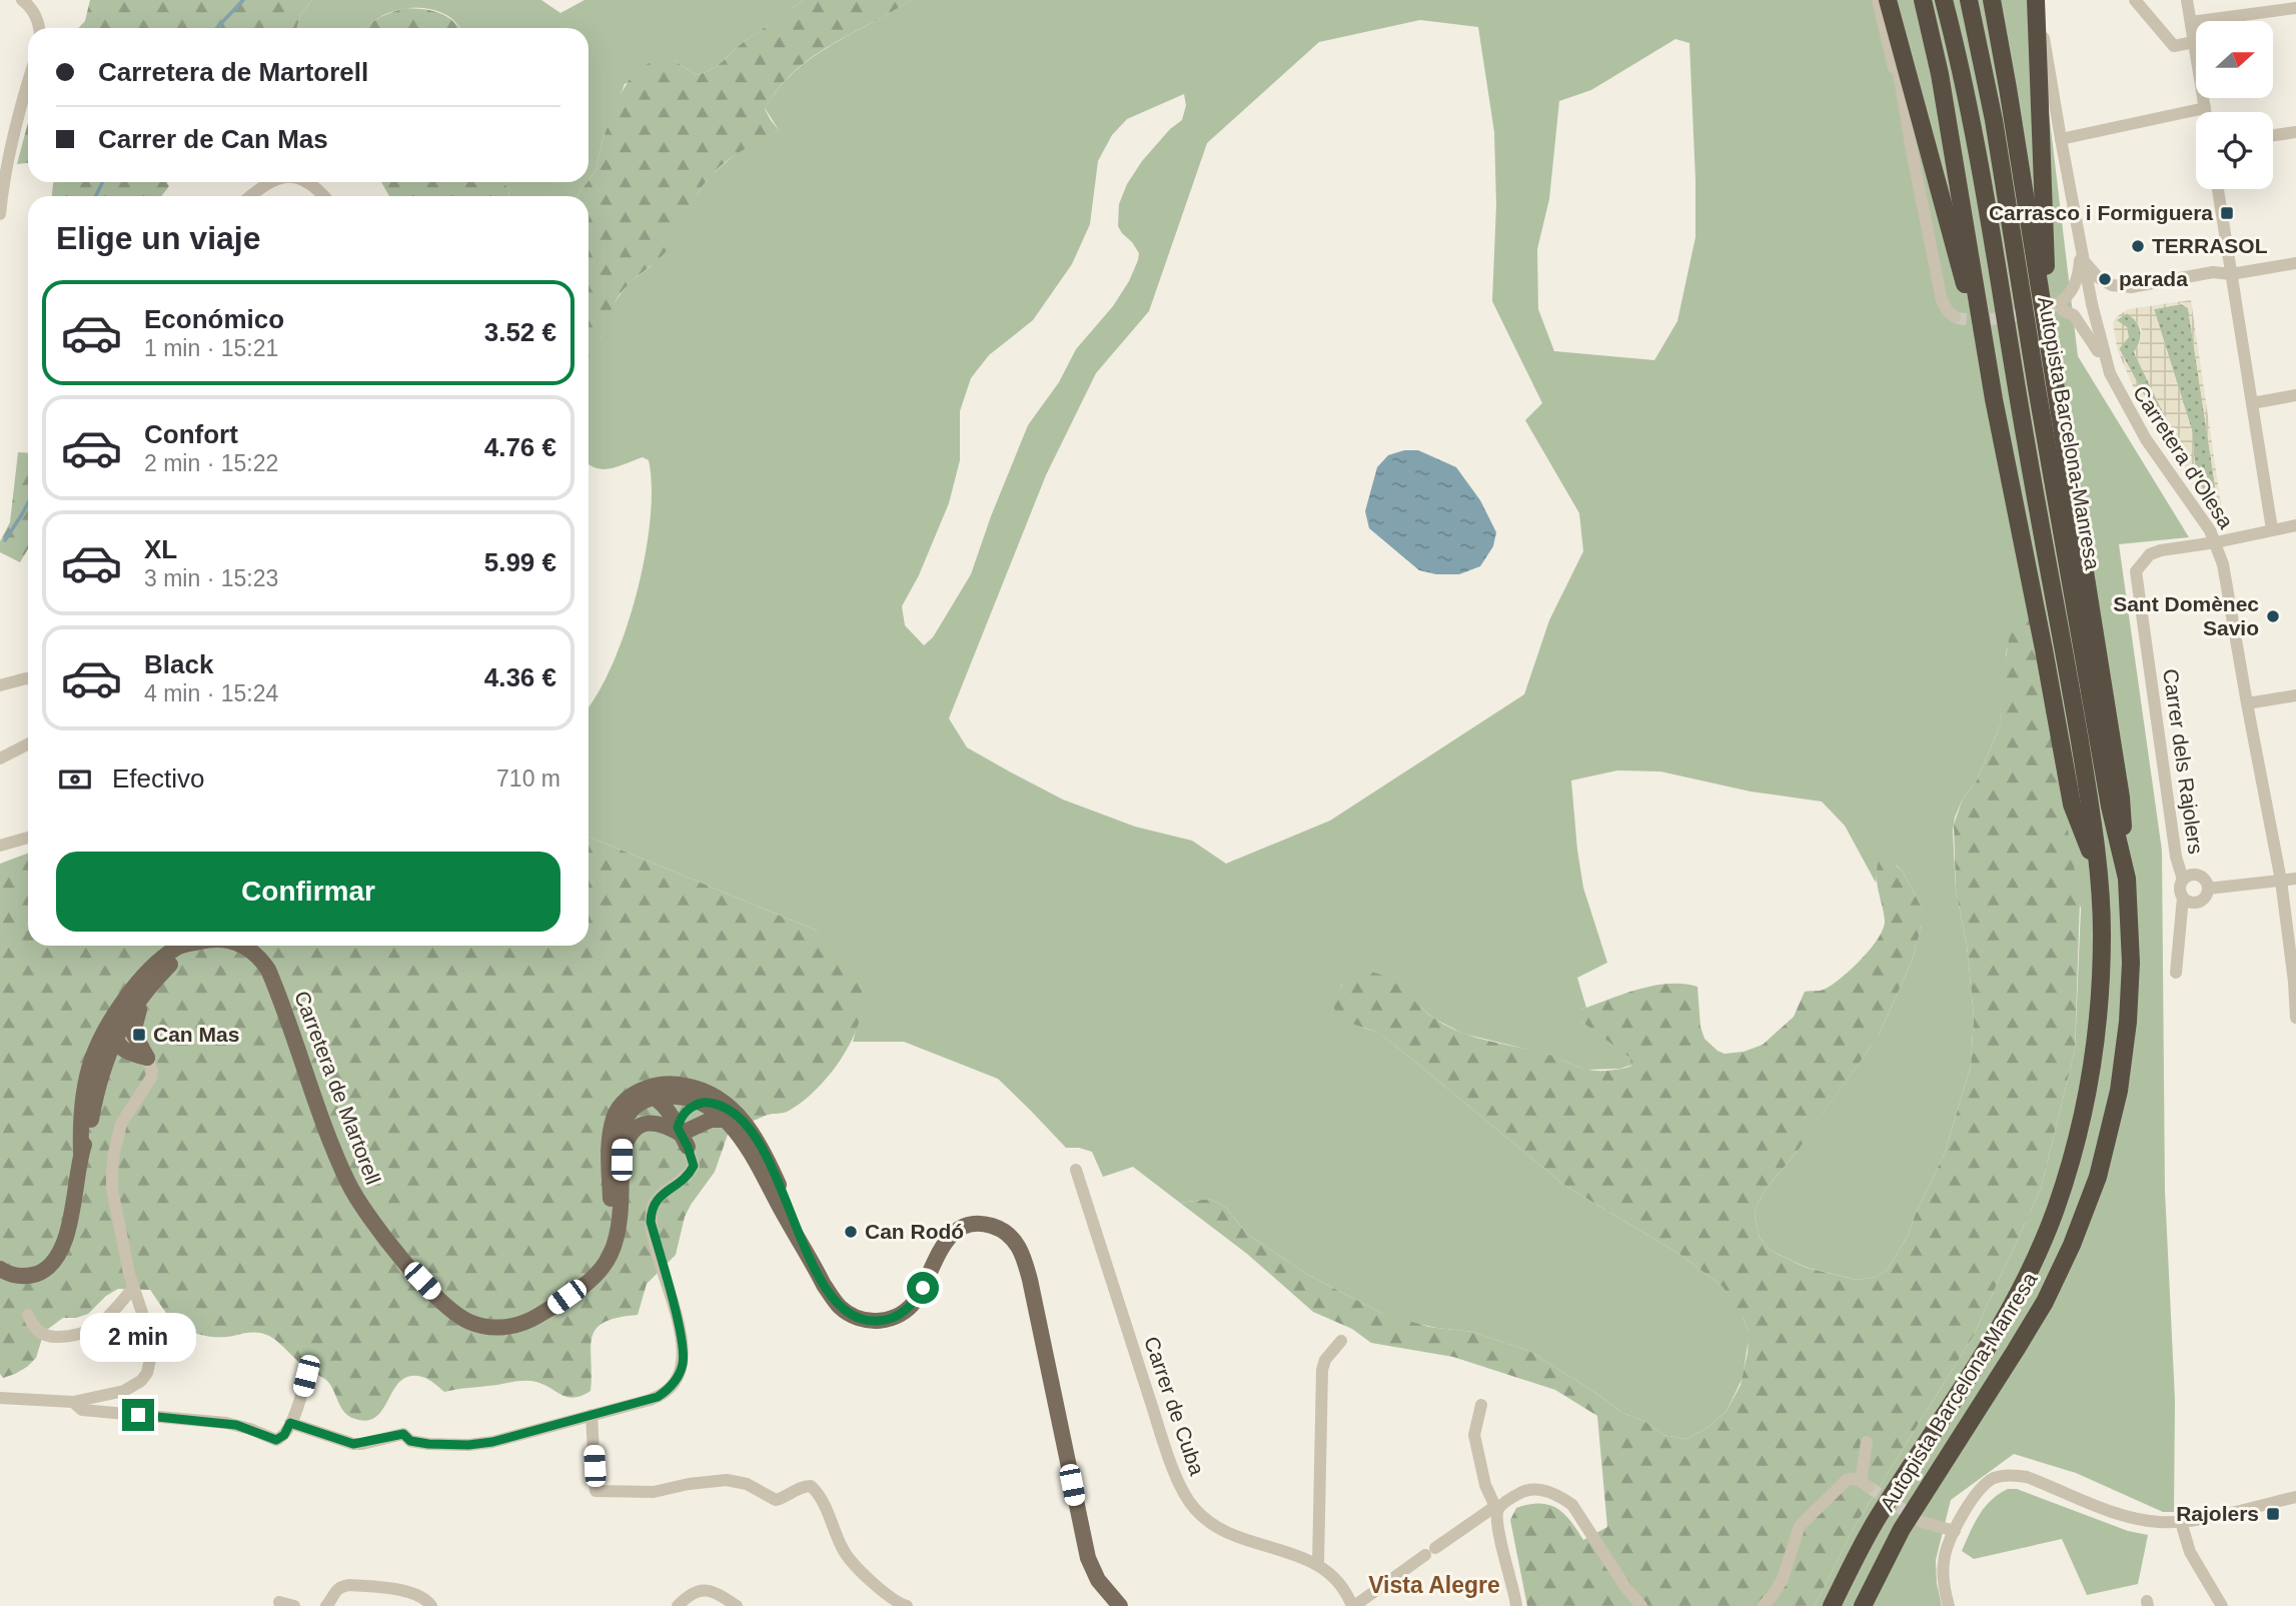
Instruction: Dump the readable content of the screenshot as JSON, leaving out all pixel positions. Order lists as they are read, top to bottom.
{
  "streets": {
    "highway": ["Autopista Barcelona-Manresa"],
    "main road": ["Carretera de Martorell"],
    "street": ["Carretera d'Olesa", "Carrer dels Rajolers", "Carrer de Cuba"]
  },
  "crossings": [
    ["Carretera d'Olesa", "Carrer dels Rajolers"]
  ],
  "districts": ["Vista Alegre"],
  "places": {
    "transit": ["Carrasco i Formiguera", "Can Mas", "Rajolers"],
    "other": [
      "TERRASOL",
      "parada",
      "Sant Domènec Savio",
      "Can Rodó"
    ]
  },
  "north": "right",
  "page": {
    "banner": ["Carretera de Martorell", "Carrer de Can Mas"],
    "heading": "Elige un viaje",
    "list": [
      {
        "name": "Económico",
        "note": "1 min · 15:21",
        "value": "3.52 €"
      },
      {
        "name": "Confort",
        "note": "2 min · 15:22",
        "value": "4.76 €"
      },
      {
        "name": "XL",
        "note": "3 min · 15:23",
        "value": "5.99 €"
      },
      {
        "name": "Black",
        "note": "4 min · 15:24",
        "value": "4.36 €"
      }
    ],
    "pay": ["Efectivo", "710 m"],
    "buttons": "Confirmar",
    "bubble": "2 min"
  }
}
